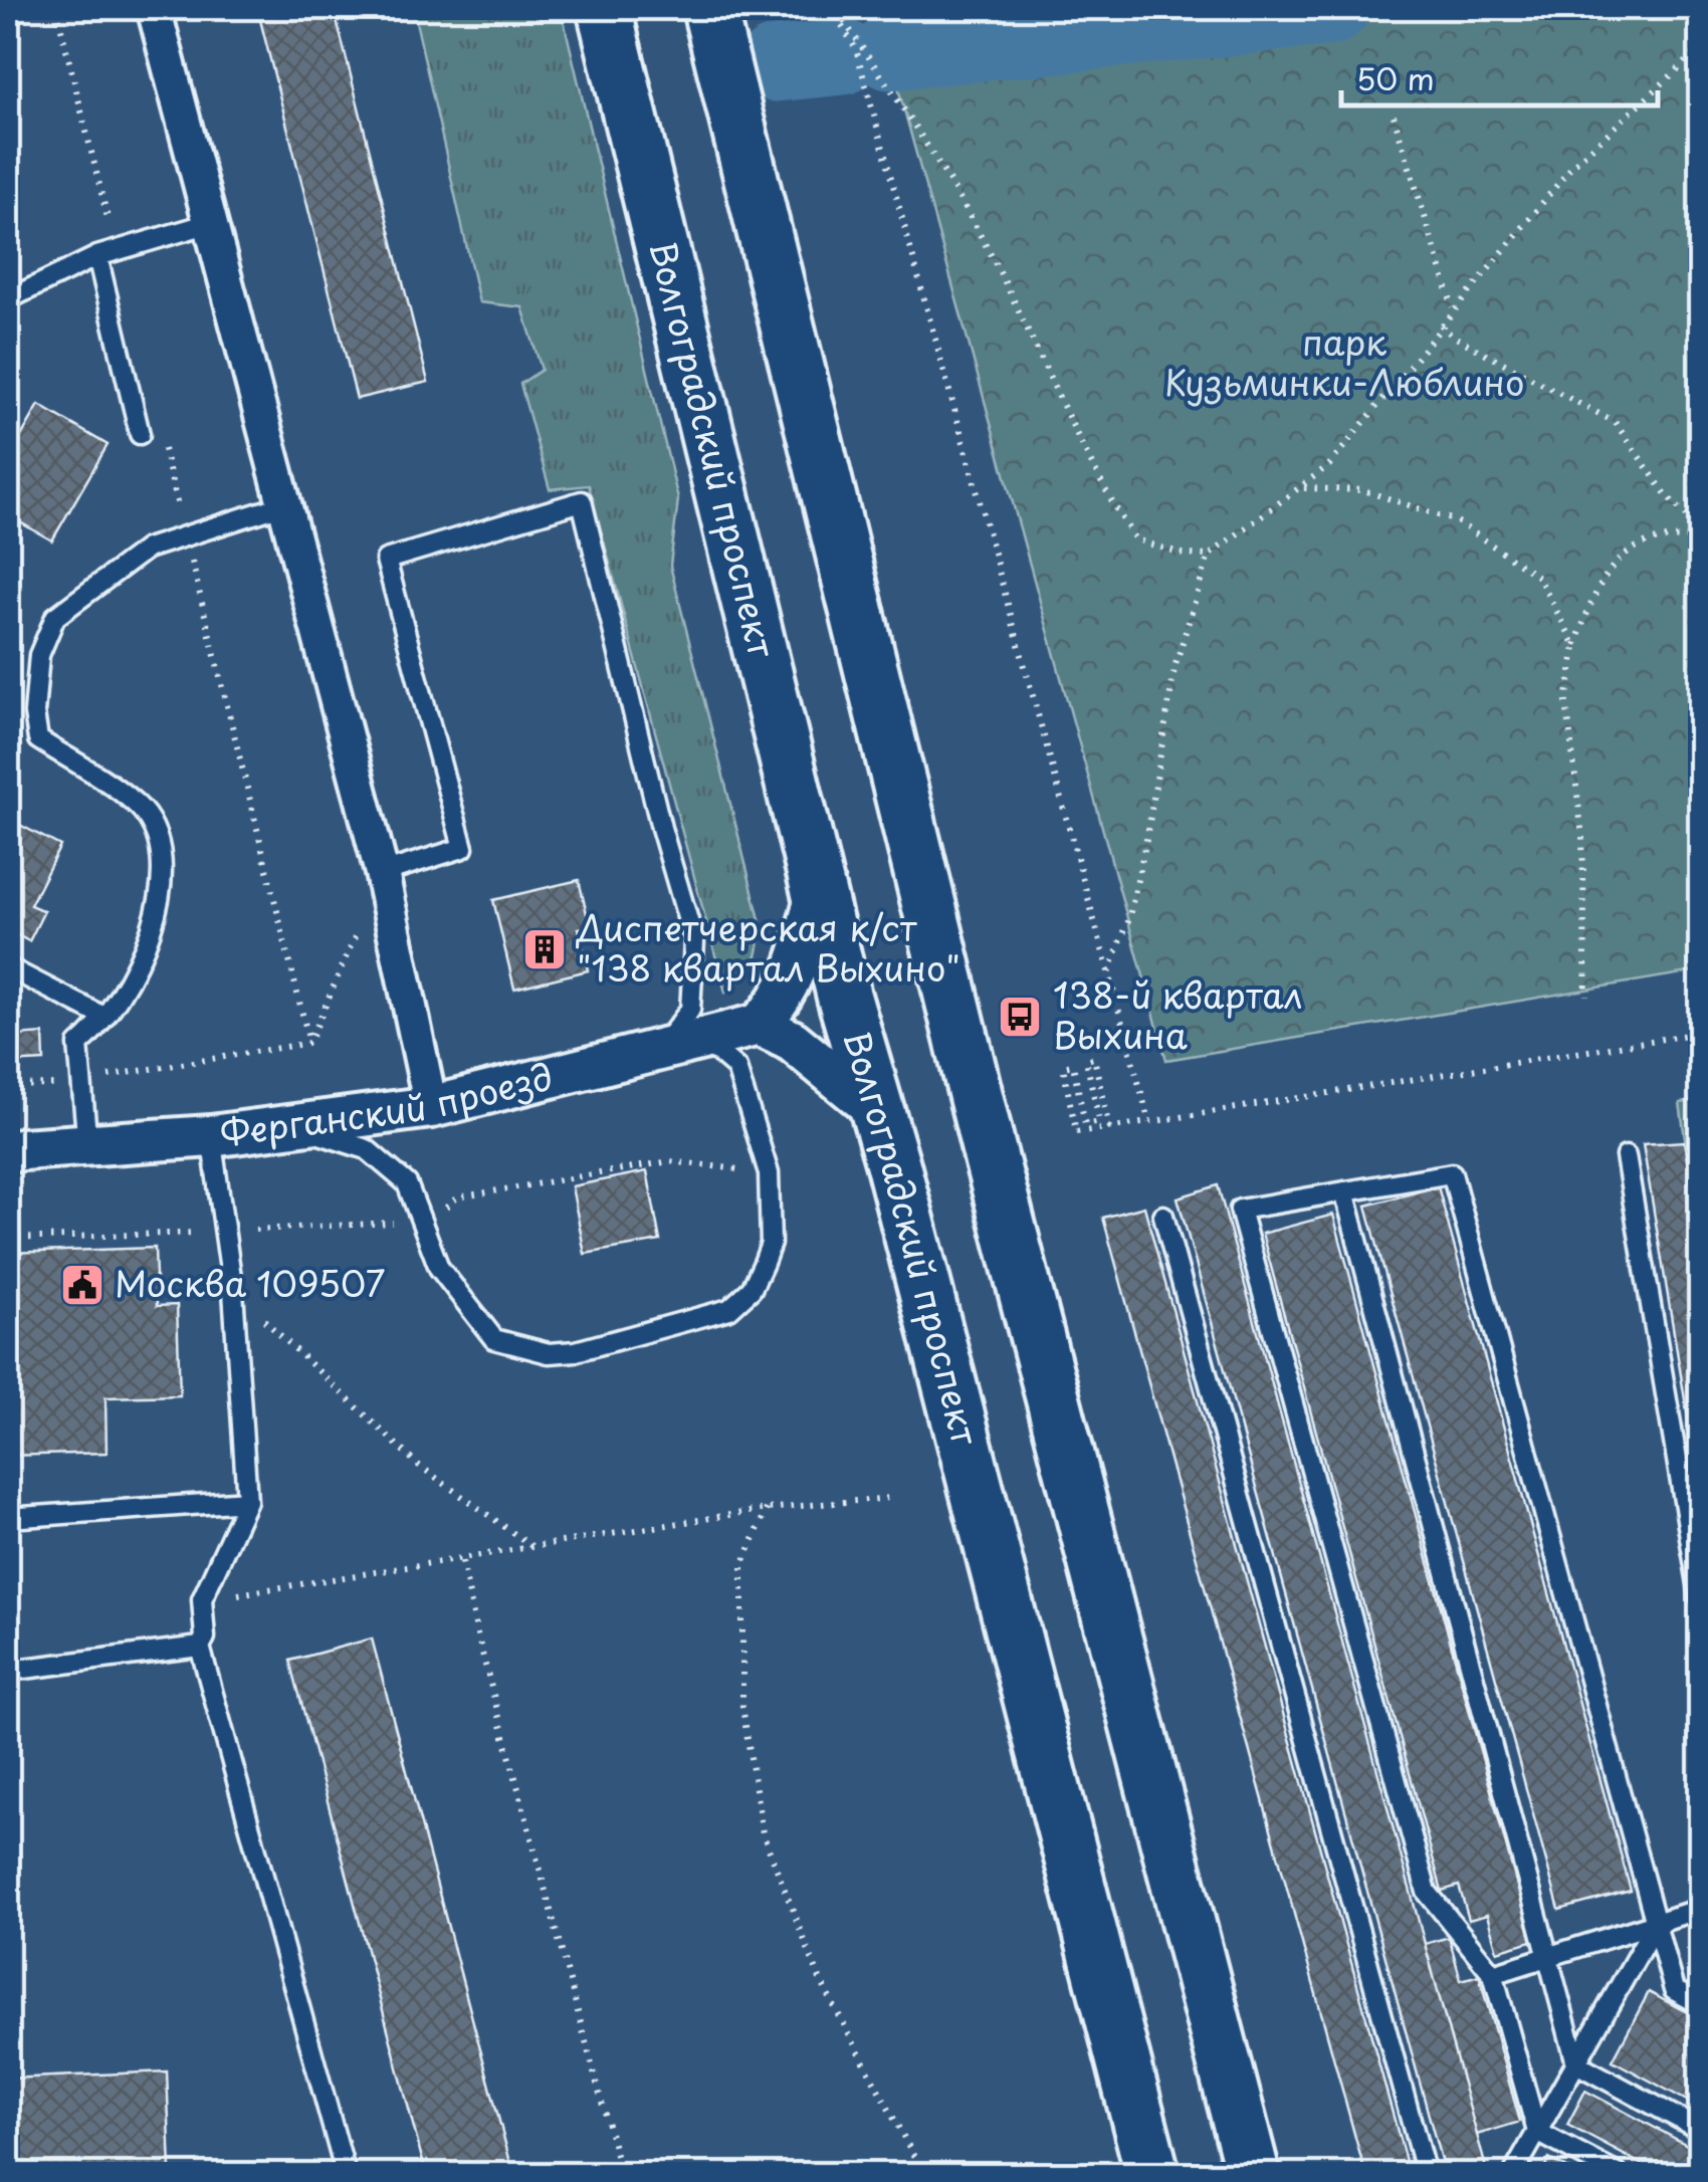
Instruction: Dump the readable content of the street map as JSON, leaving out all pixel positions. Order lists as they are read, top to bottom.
{
  "streets": {
    "main road": ["Волгоградский проспект"],
    "street": ["Ферганский проезд"]
  },
  "parks": ["парк Кузьминки-Люблино"],
  "places": {
    "building": ["Диспетчерская к/ст \"138 квартал Выхино\""],
    "bus stop": ["138-й квартал Выхина"],
    "public building": ["Москва 109507"]
  },
  "scale_bar": "50 m"
}
